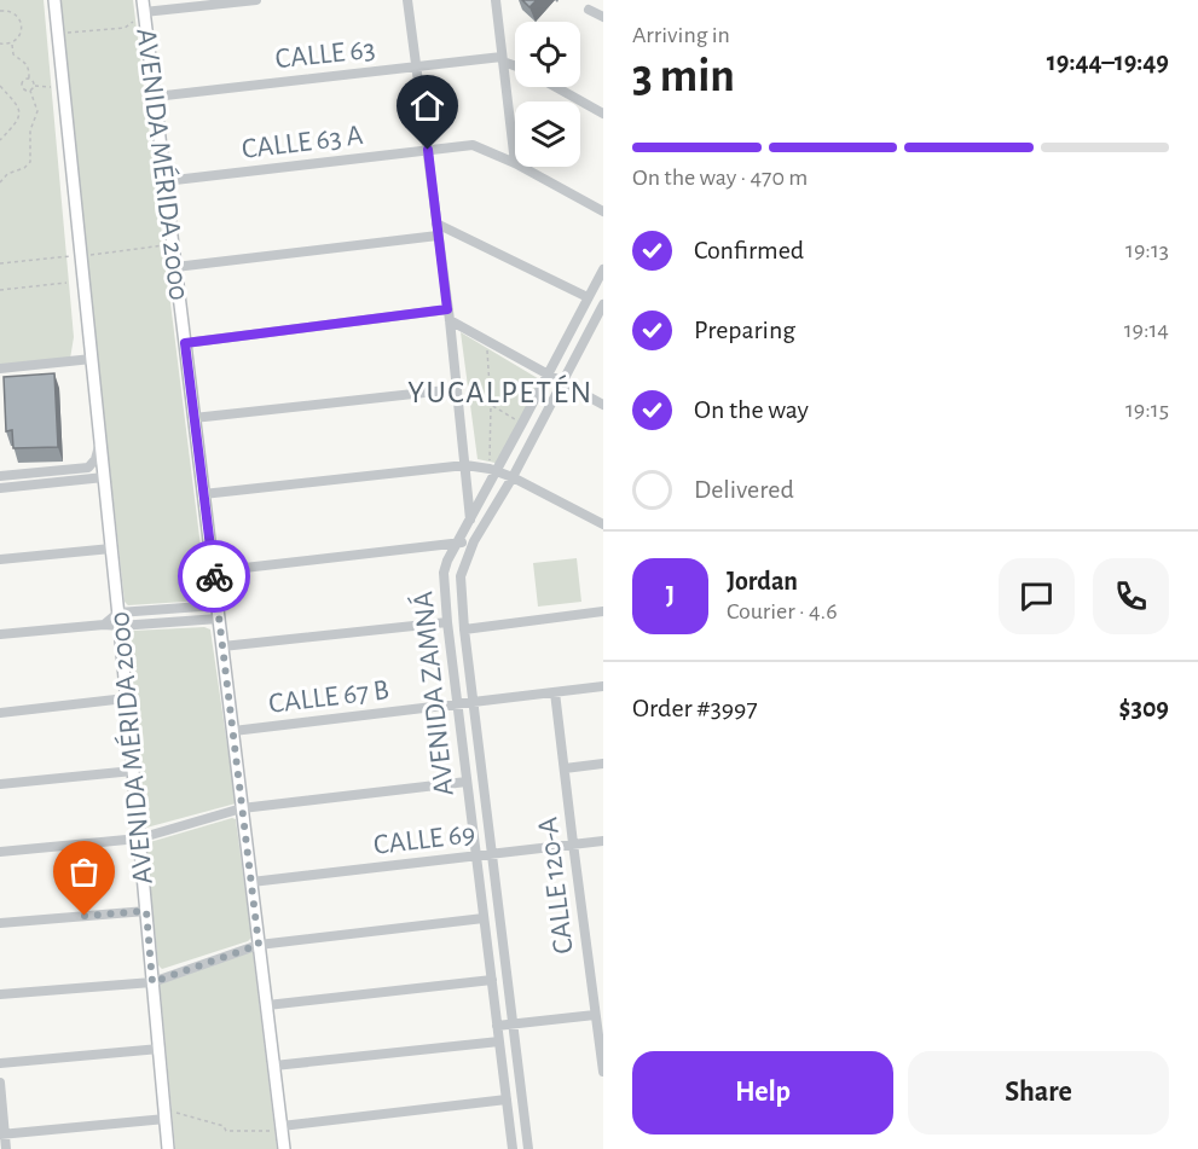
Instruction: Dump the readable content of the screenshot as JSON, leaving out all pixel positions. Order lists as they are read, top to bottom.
{
  "streets": {
    "main road": ["AVENIDA MÉRIDA 2000"],
    "street": [
      "CALLE 63",
      "CALLE 63 A",
      "AVENIDA ZAMNÁ",
      "CALLE 67 B",
      "CALLE 69",
      "CALLE 120-A"
    ]
  },
  "crossings": [
    ["CALLE 63", "AVENIDA MÉRIDA 2000"],
    ["CALLE 63 A", "AVENIDA MÉRIDA 2000"],
    ["AVENIDA MÉRIDA 2000", "CALLE 67 B"],
    ["AVENIDA MÉRIDA 2000", "CALLE 69"],
    ["AVENIDA ZAMNÁ", "CALLE 67 B"],
    ["AVENIDA ZAMNÁ", "CALLE 69"],
    ["CALLE 67 B", "CALLE 120-A"],
    ["CALLE 69", "CALLE 120-A"]
  ],
  "districts": ["YUCALPETÉN"],
  "page": {
    "heading": ["3 min", "Arriving in", "19:44–19:49"],
    "panel": [
      "Jordan",
      "Courier · 4.6",
      "Order #3997",
      "$309"
    ],
    "bar": "On the way · 470 m",
    "list": [
      ["Confirmed", "19:13"],
      ["Preparing", "19:14"],
      ["On the way", "19:15"],
      "Delivered"
    ],
    "round": "J",
    "buttons": ["Help", "Share"]
  }
}
